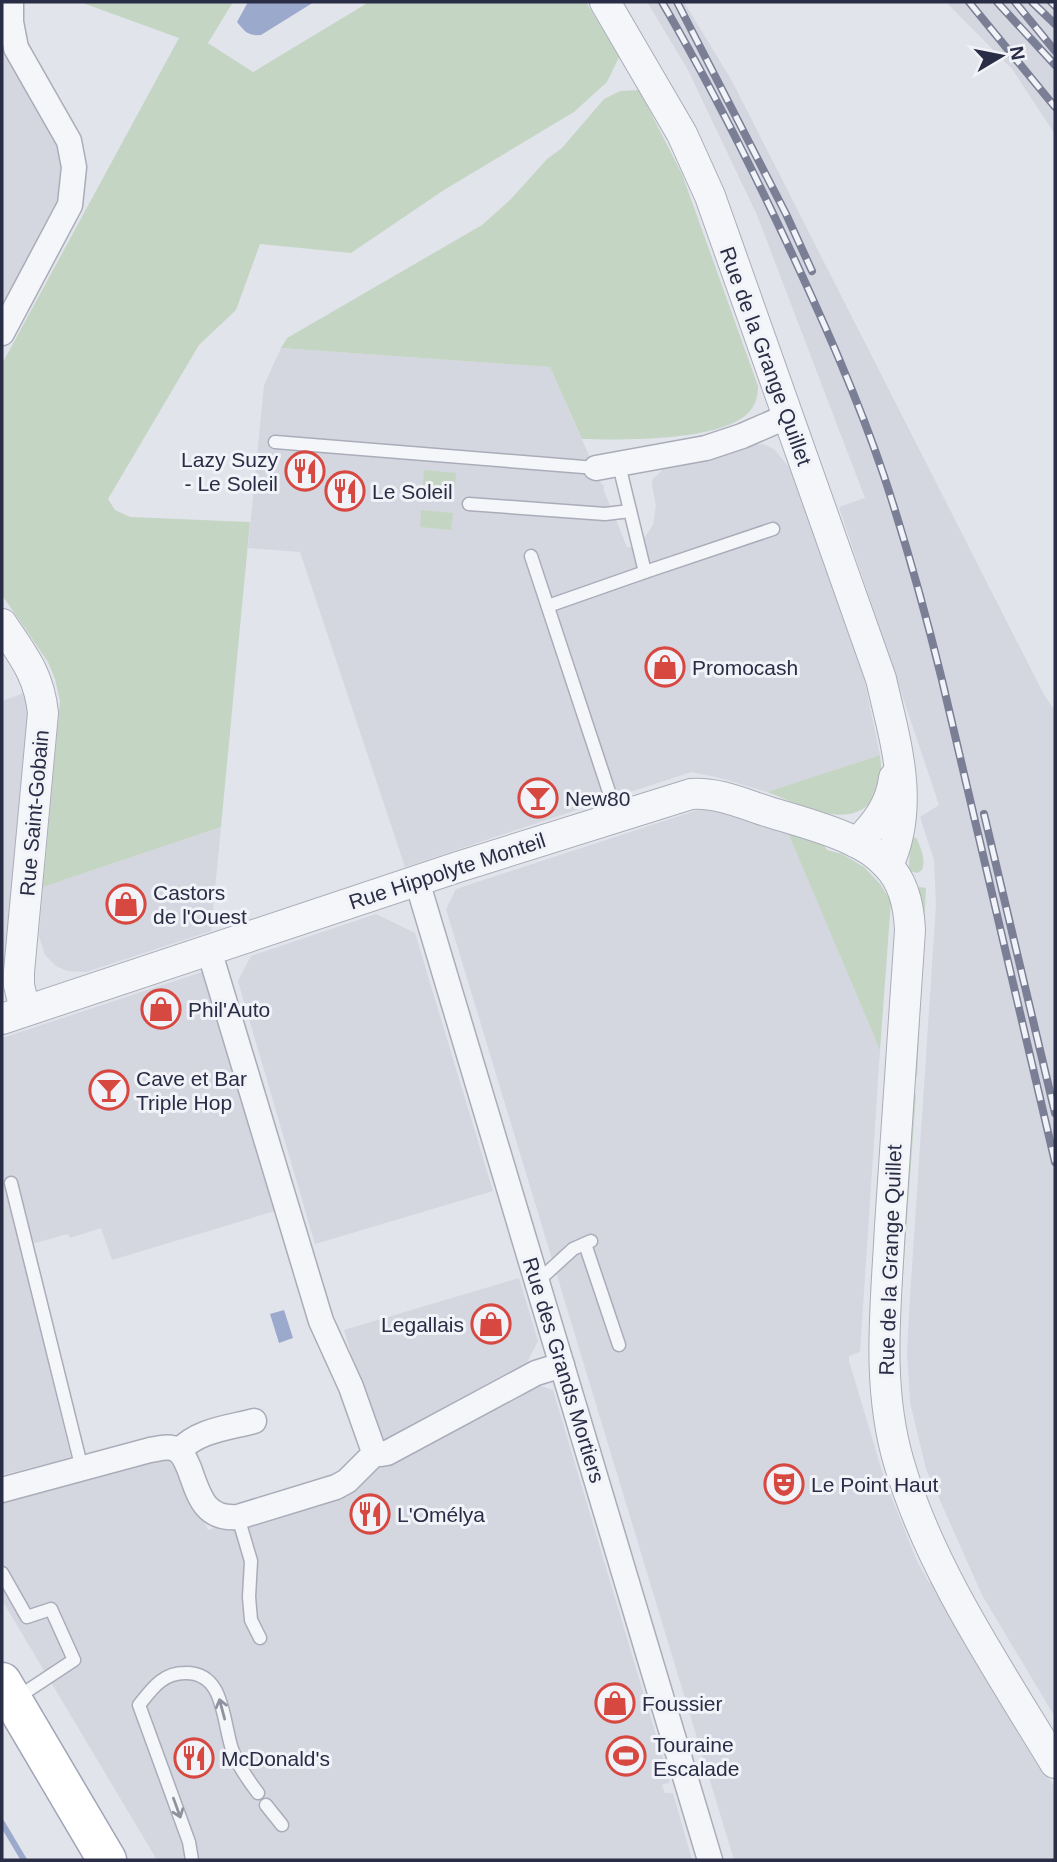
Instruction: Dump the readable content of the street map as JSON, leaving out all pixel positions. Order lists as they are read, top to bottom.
{
  "streets": {
    "street": [
      "Rue de la Grange Quillet",
      "Rue Saint-Gobain",
      "Rue Hippolyte Monteil",
      "Rue des Grands Mortiers"
    ]
  },
  "crossings": [
    ["Rue de la Grange Quillet", "Rue Hippolyte Monteil"],
    ["Rue Saint-Gobain", "Rue Hippolyte Monteil"],
    ["Rue Hippolyte Monteil", "Rue des Grands Mortiers"]
  ],
  "places": {
    "restaurant": [
      "Lazy Suzy - Le Soleil",
      "Le Soleil",
      "L'Omélya",
      "McDonald's"
    ],
    "shop": [
      "Promocash",
      "Castors de l'Ouest",
      "Phil'Auto",
      "Legallais",
      "Foussier"
    ],
    "bar": ["New80", "Cave et Bar Triple Hop"],
    "theatre": ["Le Point Haut"],
    "sports": ["Touraine Escalade"]
  },
  "north": "right"
}
